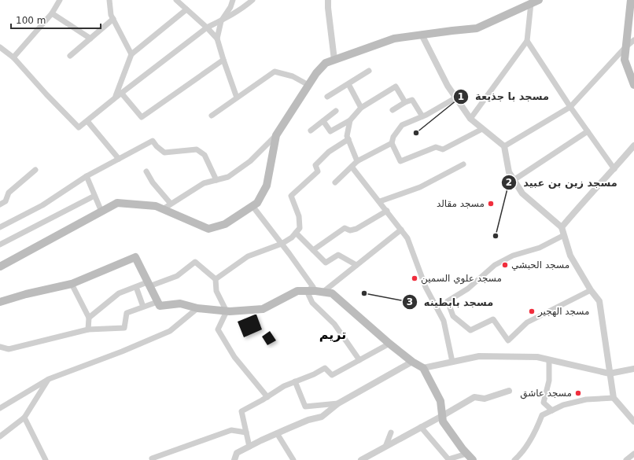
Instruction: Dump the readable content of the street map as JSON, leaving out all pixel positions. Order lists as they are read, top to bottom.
{
  "districts": ["تريم"],
  "places": [
    "مسجد با جذيعة",
    "مسجد مقالد",
    "مسجد زين بن عبيد",
    "مسجد الحبشي",
    "مسجد علوي السمين",
    "مسجد بابطينه",
    "مسجد الهجير",
    "مسجد عاشق"
  ],
  "scale_bar": "100 m"
}
